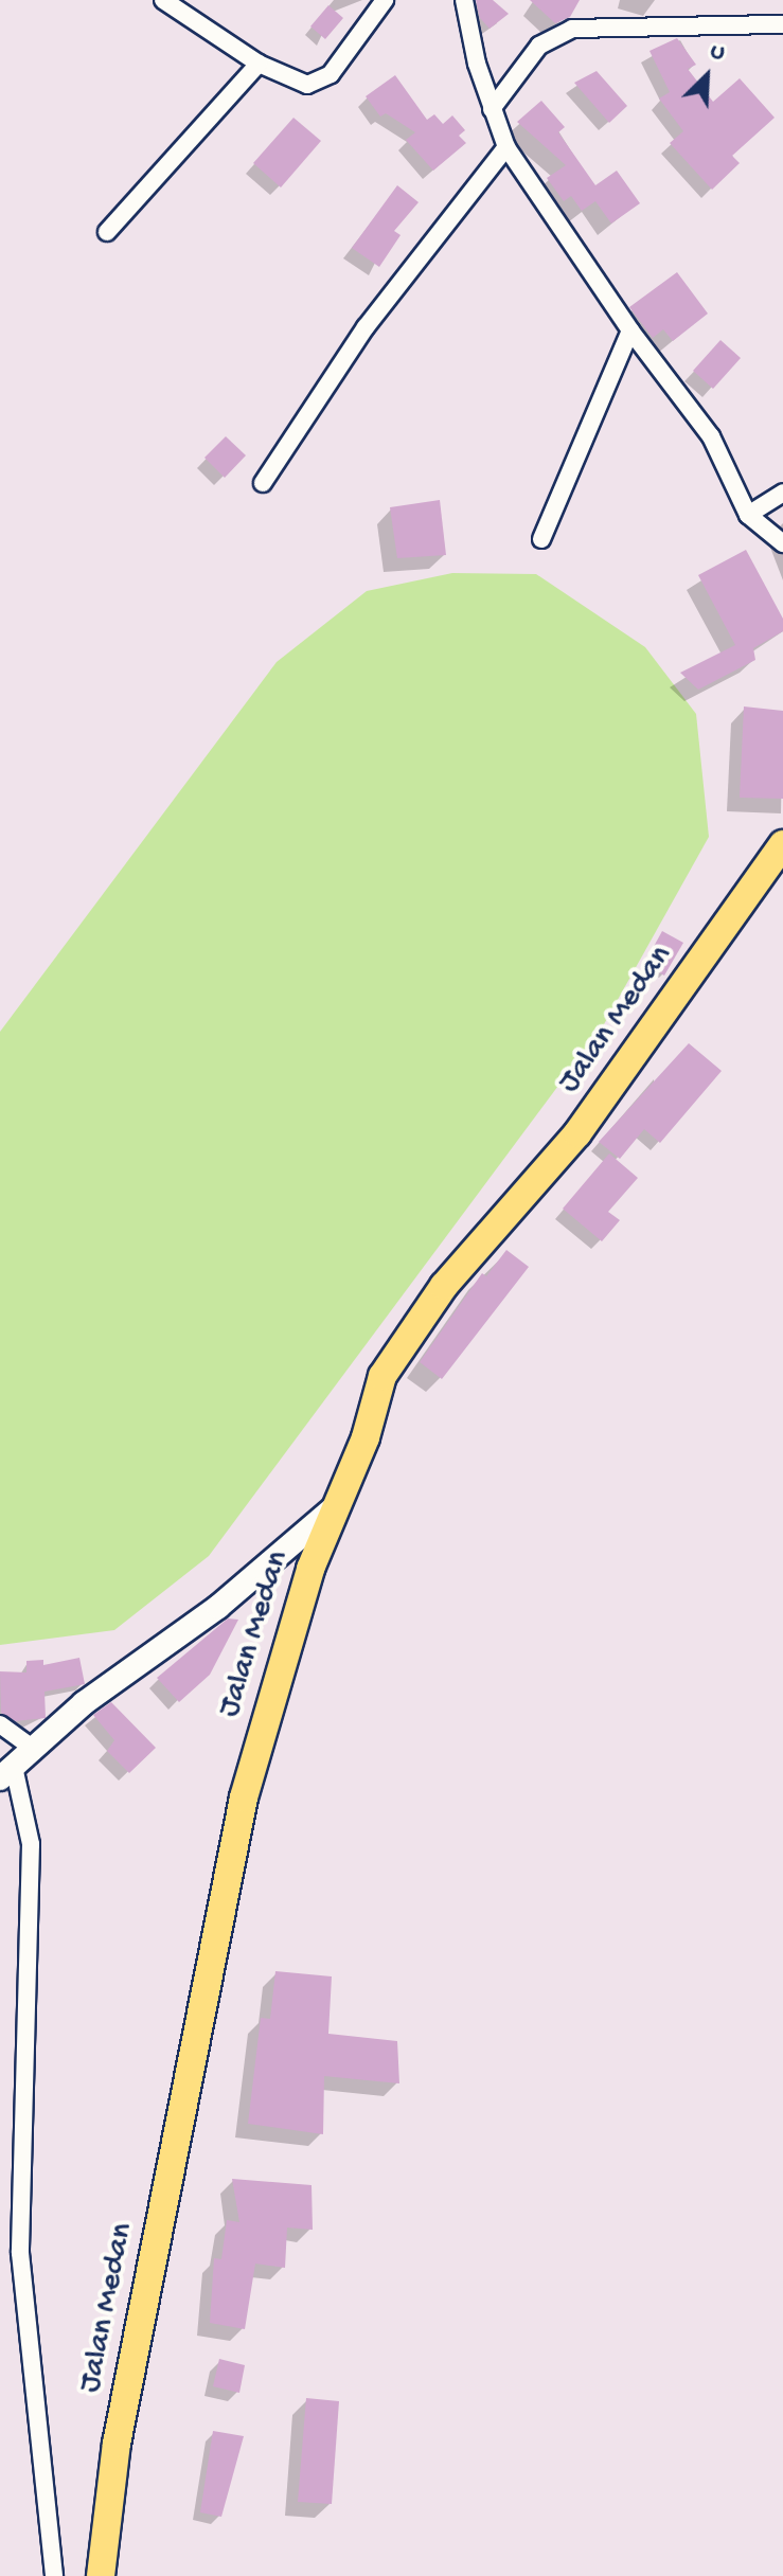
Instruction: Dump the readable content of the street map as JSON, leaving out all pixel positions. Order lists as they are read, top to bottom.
{
  "streets": {
    "main road": ["Jalan Medan"]
  },
  "north": "top right"
}
